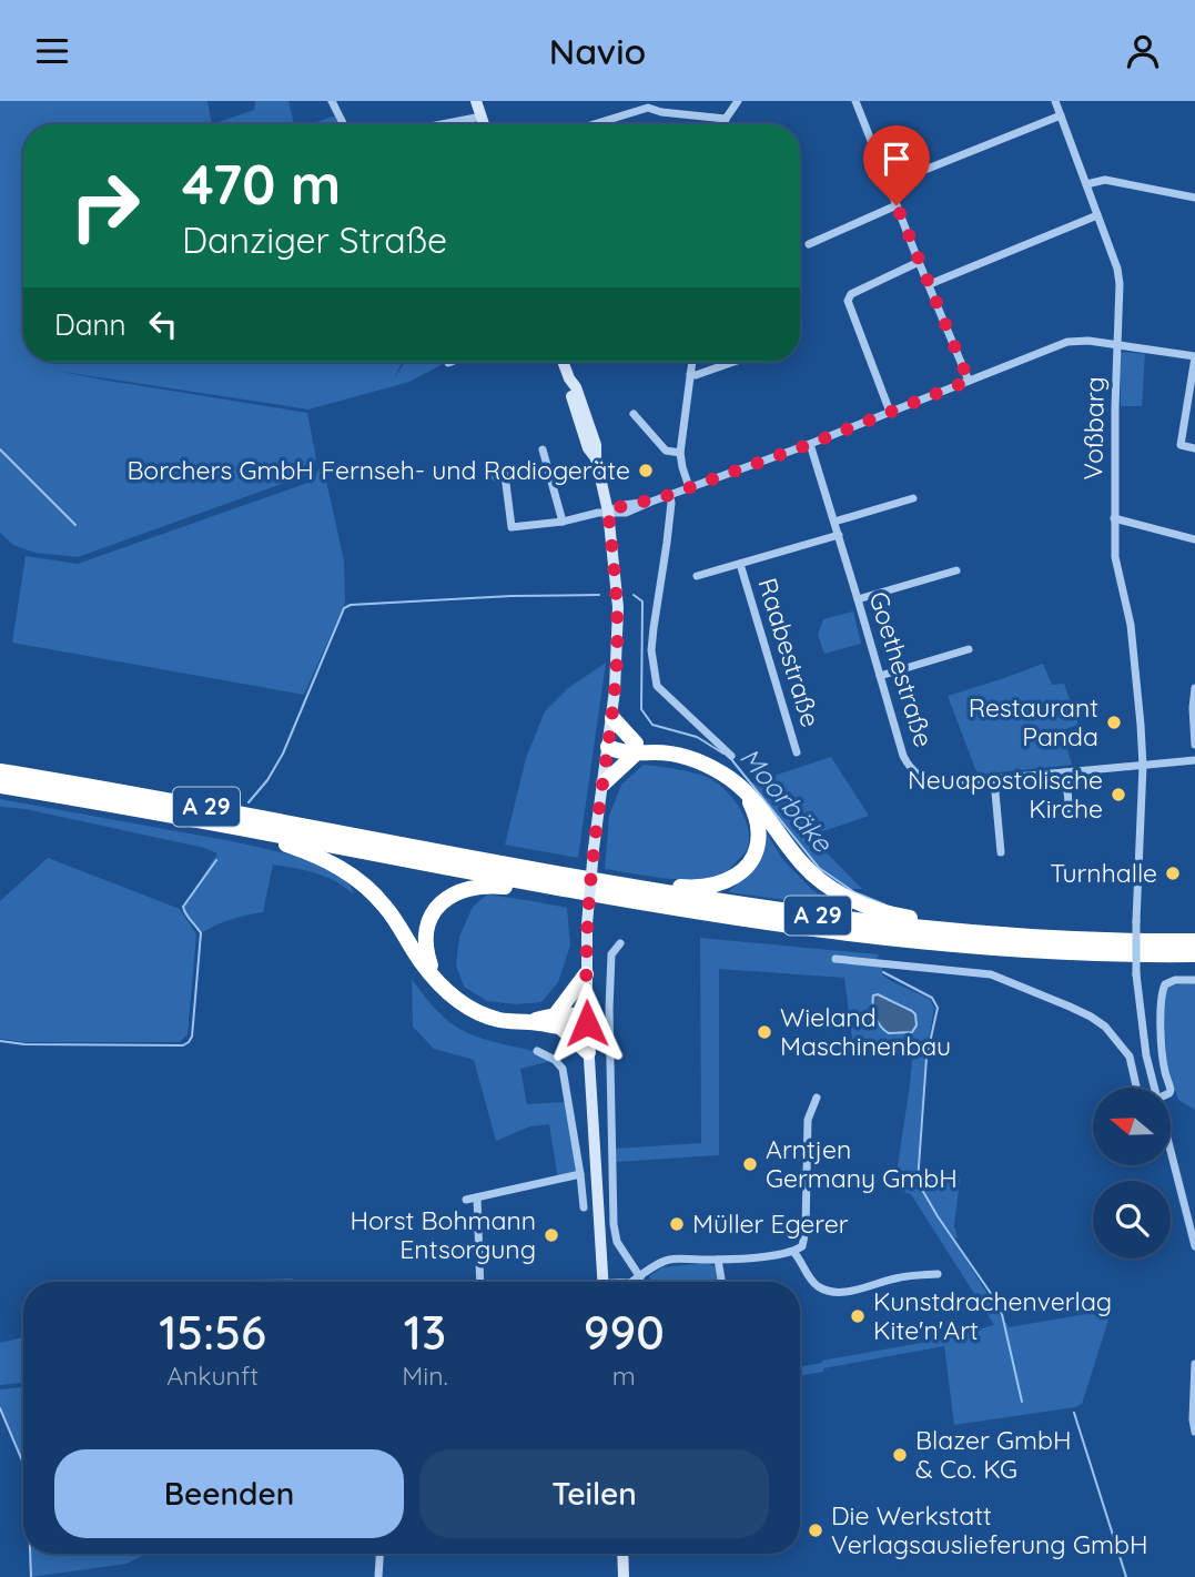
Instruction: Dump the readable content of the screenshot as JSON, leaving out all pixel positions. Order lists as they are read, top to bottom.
{
  "streets": {
    "highway": ["A 29"],
    "street": ["Voßbarg", "Raabestraße", "Goethestraße"]
  },
  "crossings": [
    ["Voßbarg", "Goethestraße"]
  ],
  "water": ["Moorbäke"],
  "places": [
    "Borchers GmbH Fernseh- und Radiogeräte",
    "Restaurant Panda",
    "Neuapostolische Kirche",
    "Turnhalle",
    "Wieland Maschinenbau",
    "Arntjen Germany GmbH",
    "Müller Egerer",
    "Horst Bohmann Entsorgung",
    "Kunstdrachenverlag Kite'n'Art",
    "Blazer GmbH & Co. KG",
    "Die Werkstatt Verlagsauslieferung GmbH"
  ],
  "north": "left",
  "page": {
    "header": "Navio",
    "turn": ["470 m", "Danziger Straße"],
    "then": "Dann",
    "eta": [
      "15:56",
      "Ankunft",
      "13",
      "Min.",
      "990",
      "m"
    ],
    "buttons": ["Beenden", "Teilen"]
  }
}
